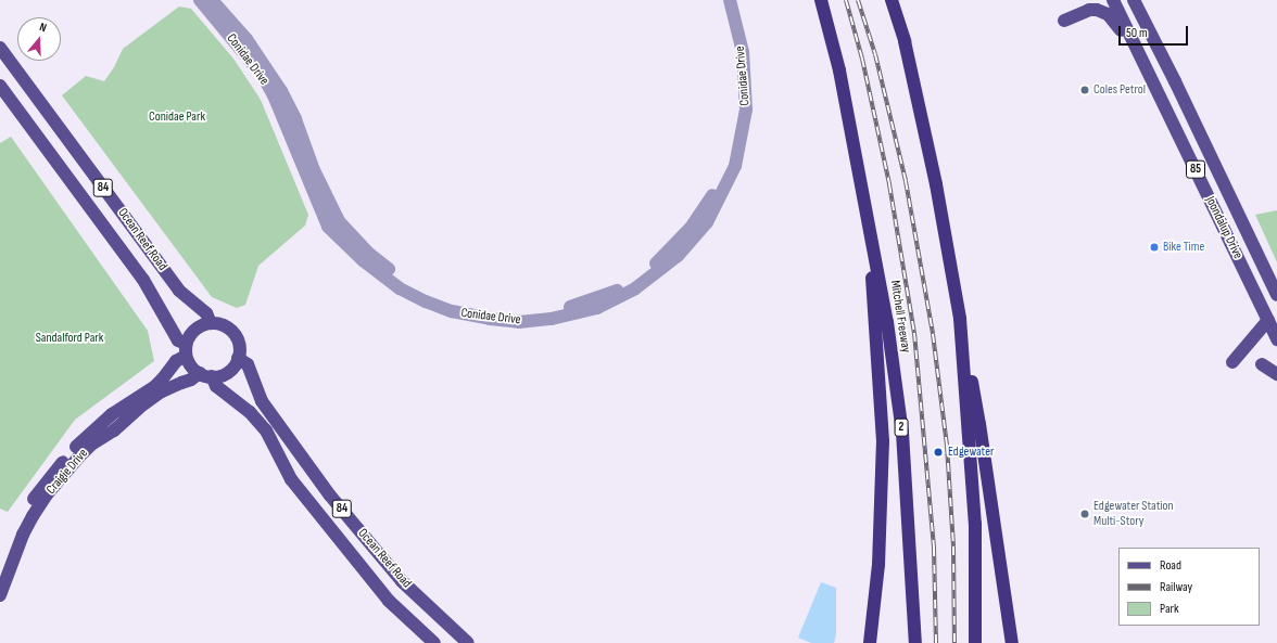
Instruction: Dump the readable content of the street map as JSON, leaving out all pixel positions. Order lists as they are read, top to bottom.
{
  "streets": {
    "highway": ["Mitchell Freeway", "2"],
    "main road": [
      "85",
      "84",
      "Joondalup Drive",
      "Ocean Reef Road",
      "Craigie Drive"
    ],
    "street": ["Conidae Drive"]
  },
  "crossings": [
    ["84", "Ocean Reef Road"],
    ["84", "Craigie Drive"],
    ["Ocean Reef Road", "Craigie Drive"]
  ],
  "parks": ["Conidae Park", "Sandalford Park"],
  "places": [
    "Coles Petrol",
    "Bike Time",
    "Edgewater",
    "Edgewater Station Multi-Story"
  ],
  "legend": ["Road", "Railway", "Park"],
  "scale_bar": "50 m",
  "north": "top"
}
